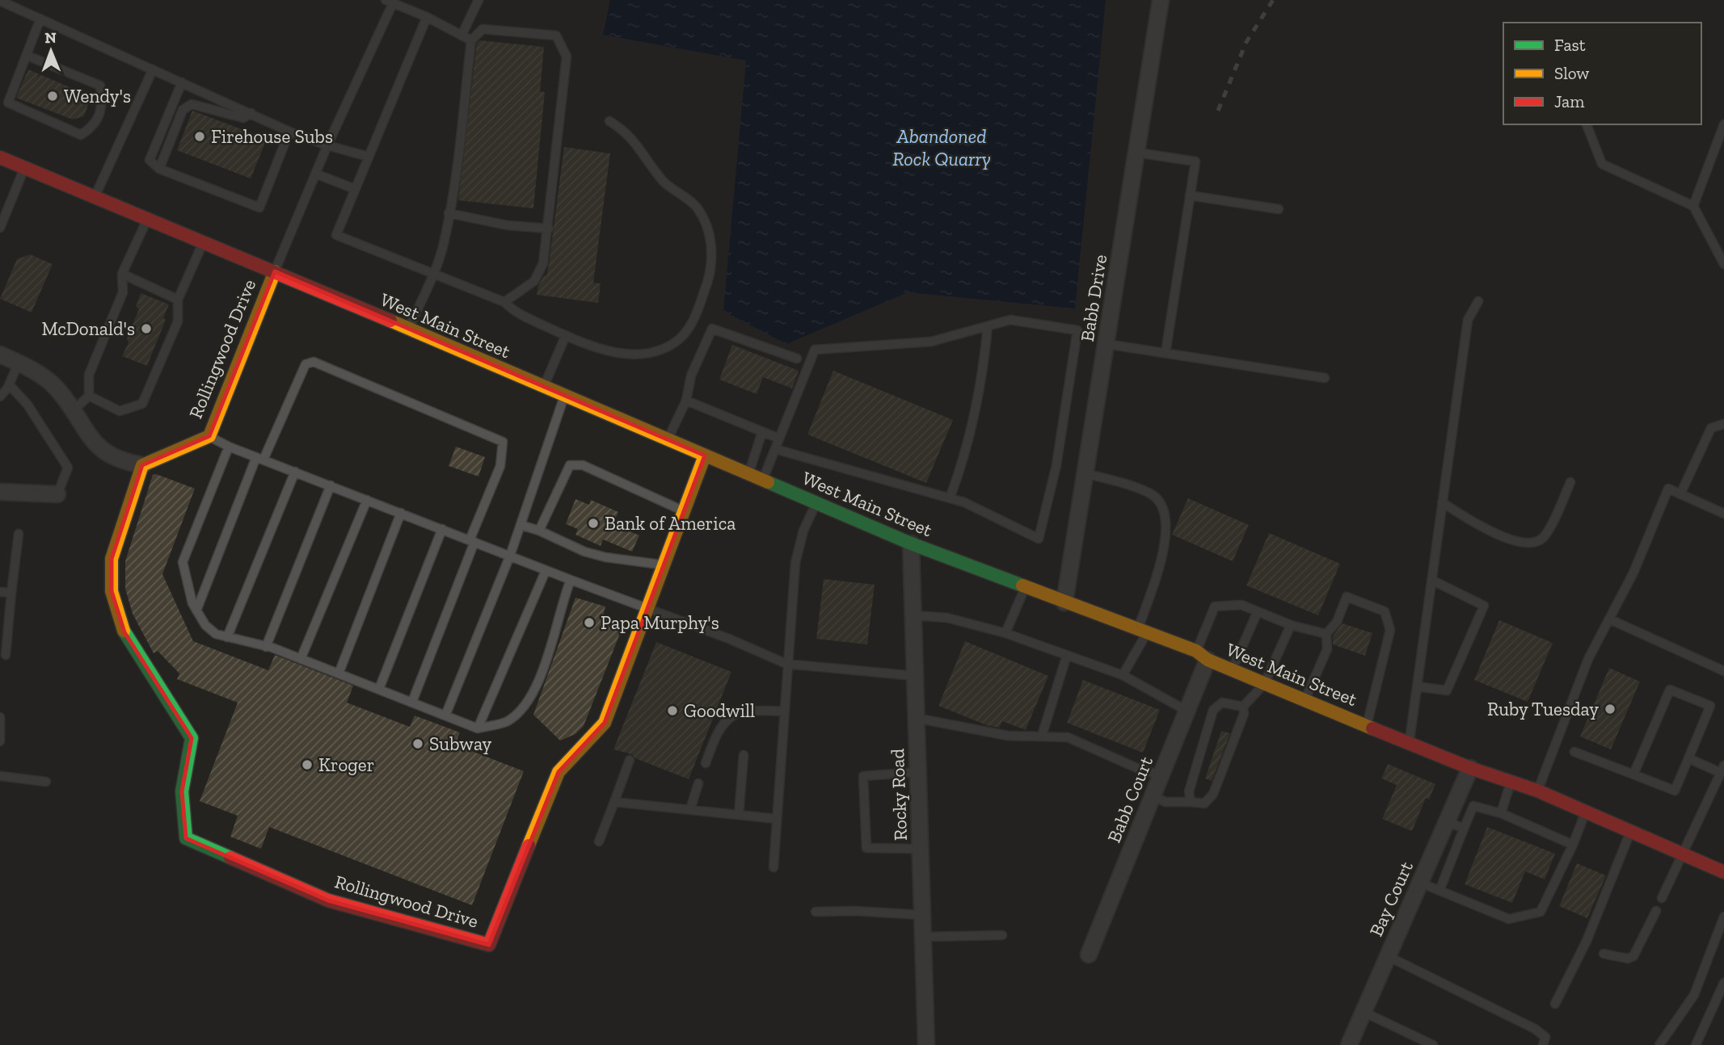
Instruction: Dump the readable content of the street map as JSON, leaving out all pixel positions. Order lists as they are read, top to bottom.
{
  "streets": {
    "main road": ["West Main Street", "Rollingwood Drive"],
    "street": [
      "Babb Drive",
      "Rocky Road",
      "Babb Court",
      "Bay Court"
    ]
  },
  "crossings": [
    ["Babb Drive", "West Main Street"],
    ["West Main Street", "Rollingwood Drive"],
    ["West Main Street", "Rocky Road"],
    ["West Main Street", "Babb Court"],
    ["West Main Street", "Bay Court"]
  ],
  "water": ["Abandoned Rock Quarry"],
  "places": [
    "Wendy's",
    "Firehouse Subs",
    "McDonald's",
    "Bank of America",
    "Papa Murphy's",
    "Ruby Tuesday",
    "Goodwill",
    "Subway",
    "Kroger"
  ],
  "legend": ["Fast", "Slow", "Jam"],
  "north": "top"
}
